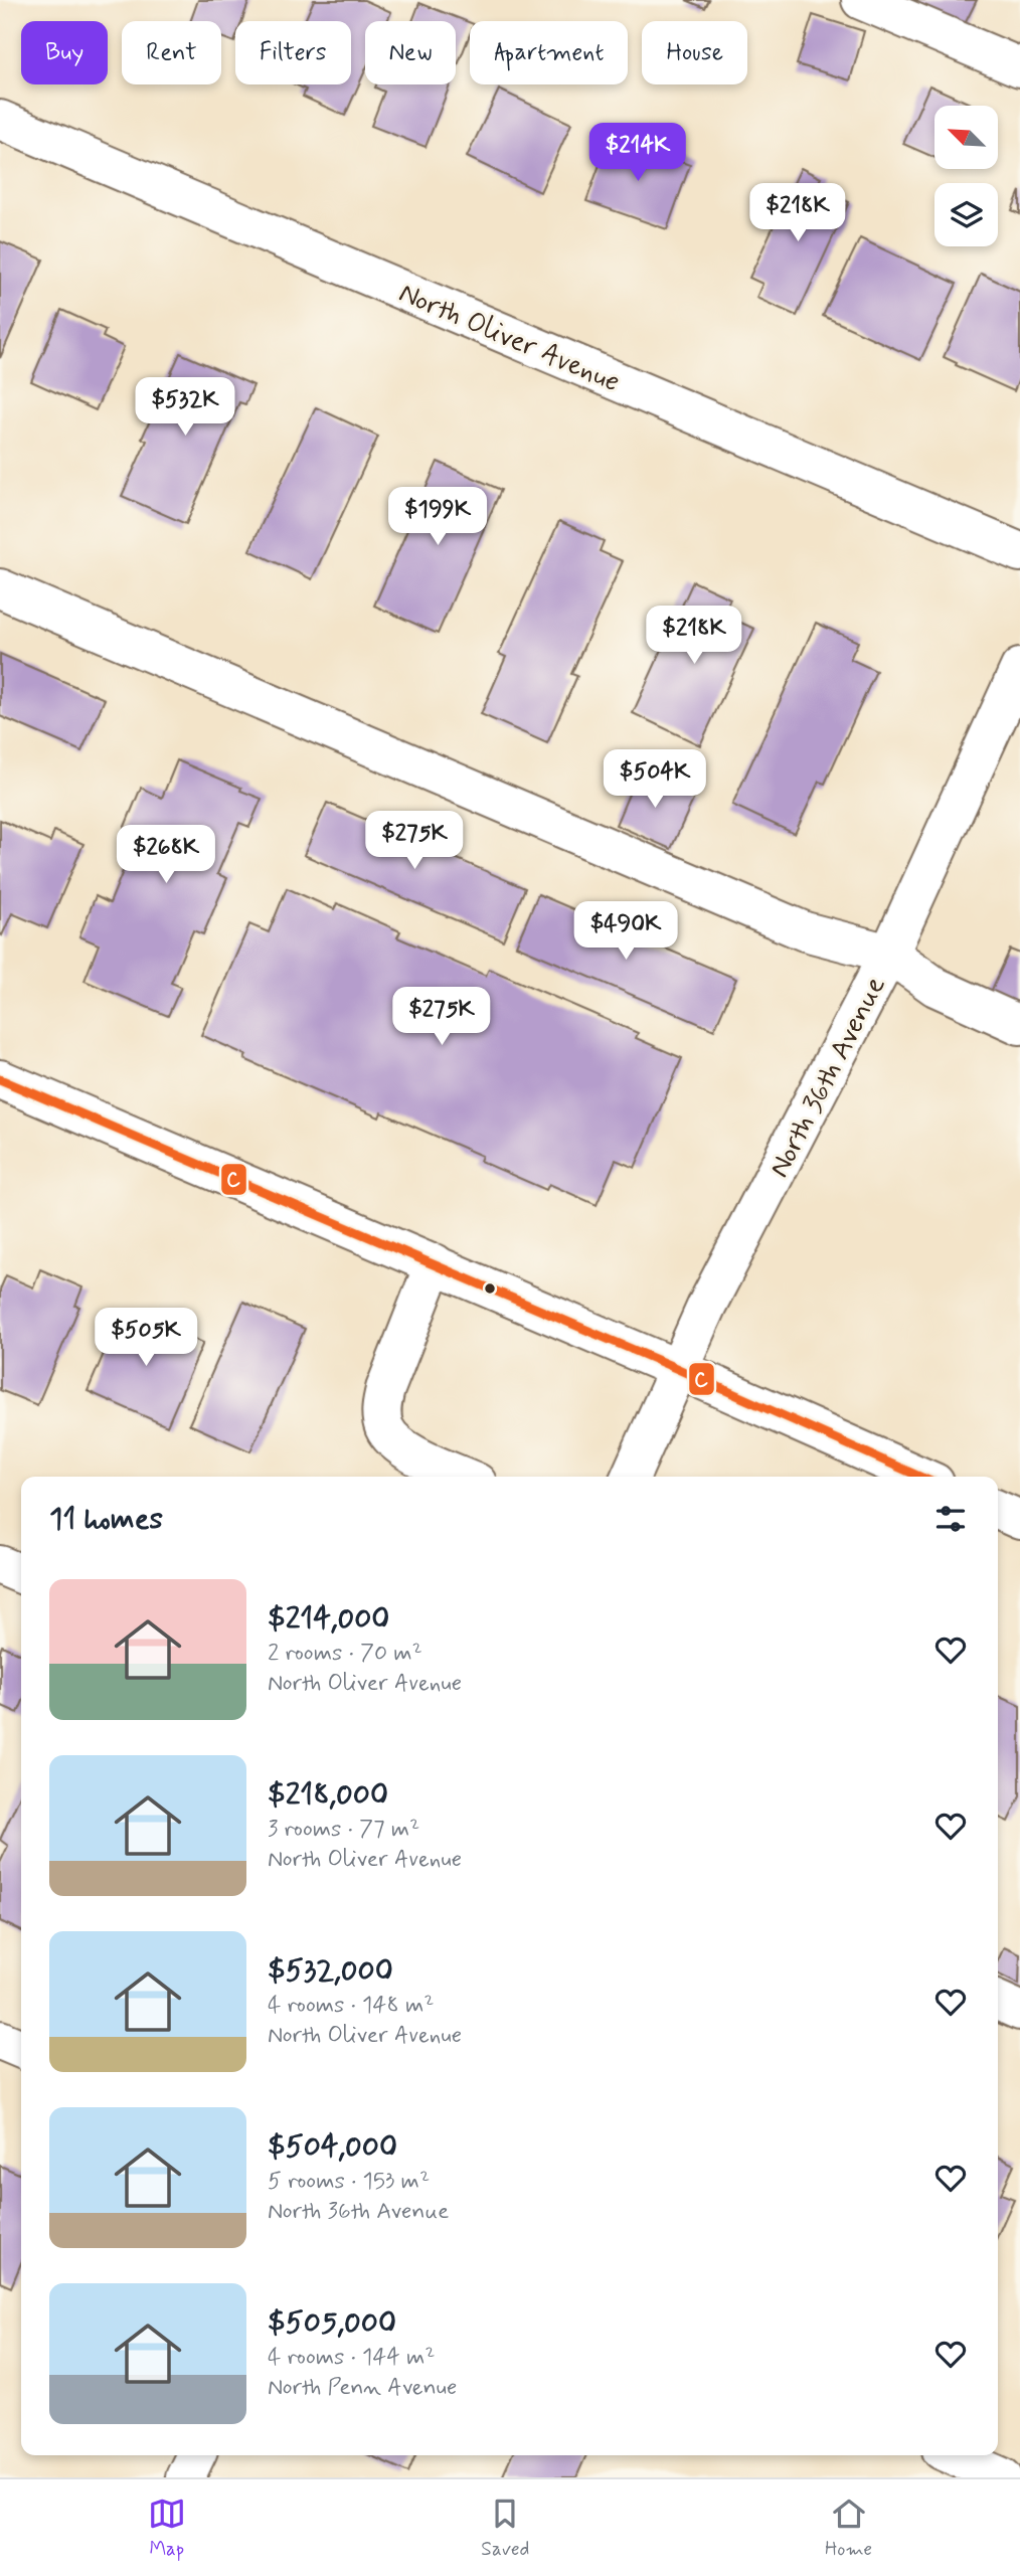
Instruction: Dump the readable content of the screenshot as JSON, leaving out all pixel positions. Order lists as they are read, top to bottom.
{
  "streets": {
    "street": ["North Oliver Avenue", "North 36th Avenue"]
  },
  "lines": ["transit line C"],
  "north": "top left",
  "page": {
    "chip": [
      "Buy",
      "Rent",
      "Filters",
      "New",
      "Apartment",
      "House"
    ],
    "price": [
      "$214K",
      "$218K",
      "$532K",
      "$199K",
      "$218K",
      "$504K",
      "$275K",
      "$268K",
      "$490K",
      "$275K",
      "$505K"
    ],
    "heading": "11 homes",
    "list": [
      {
        "name": "$214,000",
        "note": "2 rooms · 70 m² · North Oliver Avenue"
      },
      {
        "name": "$218,000",
        "note": "3 rooms · 77 m² · North Oliver Avenue"
      },
      {
        "name": "$532,000",
        "note": "4 rooms · 148 m² · North Oliver Avenue"
      },
      {
        "name": "$504,000",
        "note": "5 rooms · 153 m² · North 36th Avenue"
      },
      {
        "name": "$505,000",
        "note": "4 rooms · 144 m² · North Penn Avenue"
      }
    ],
    "tabs": ["Map", "Saved", "Home"]
  }
}
